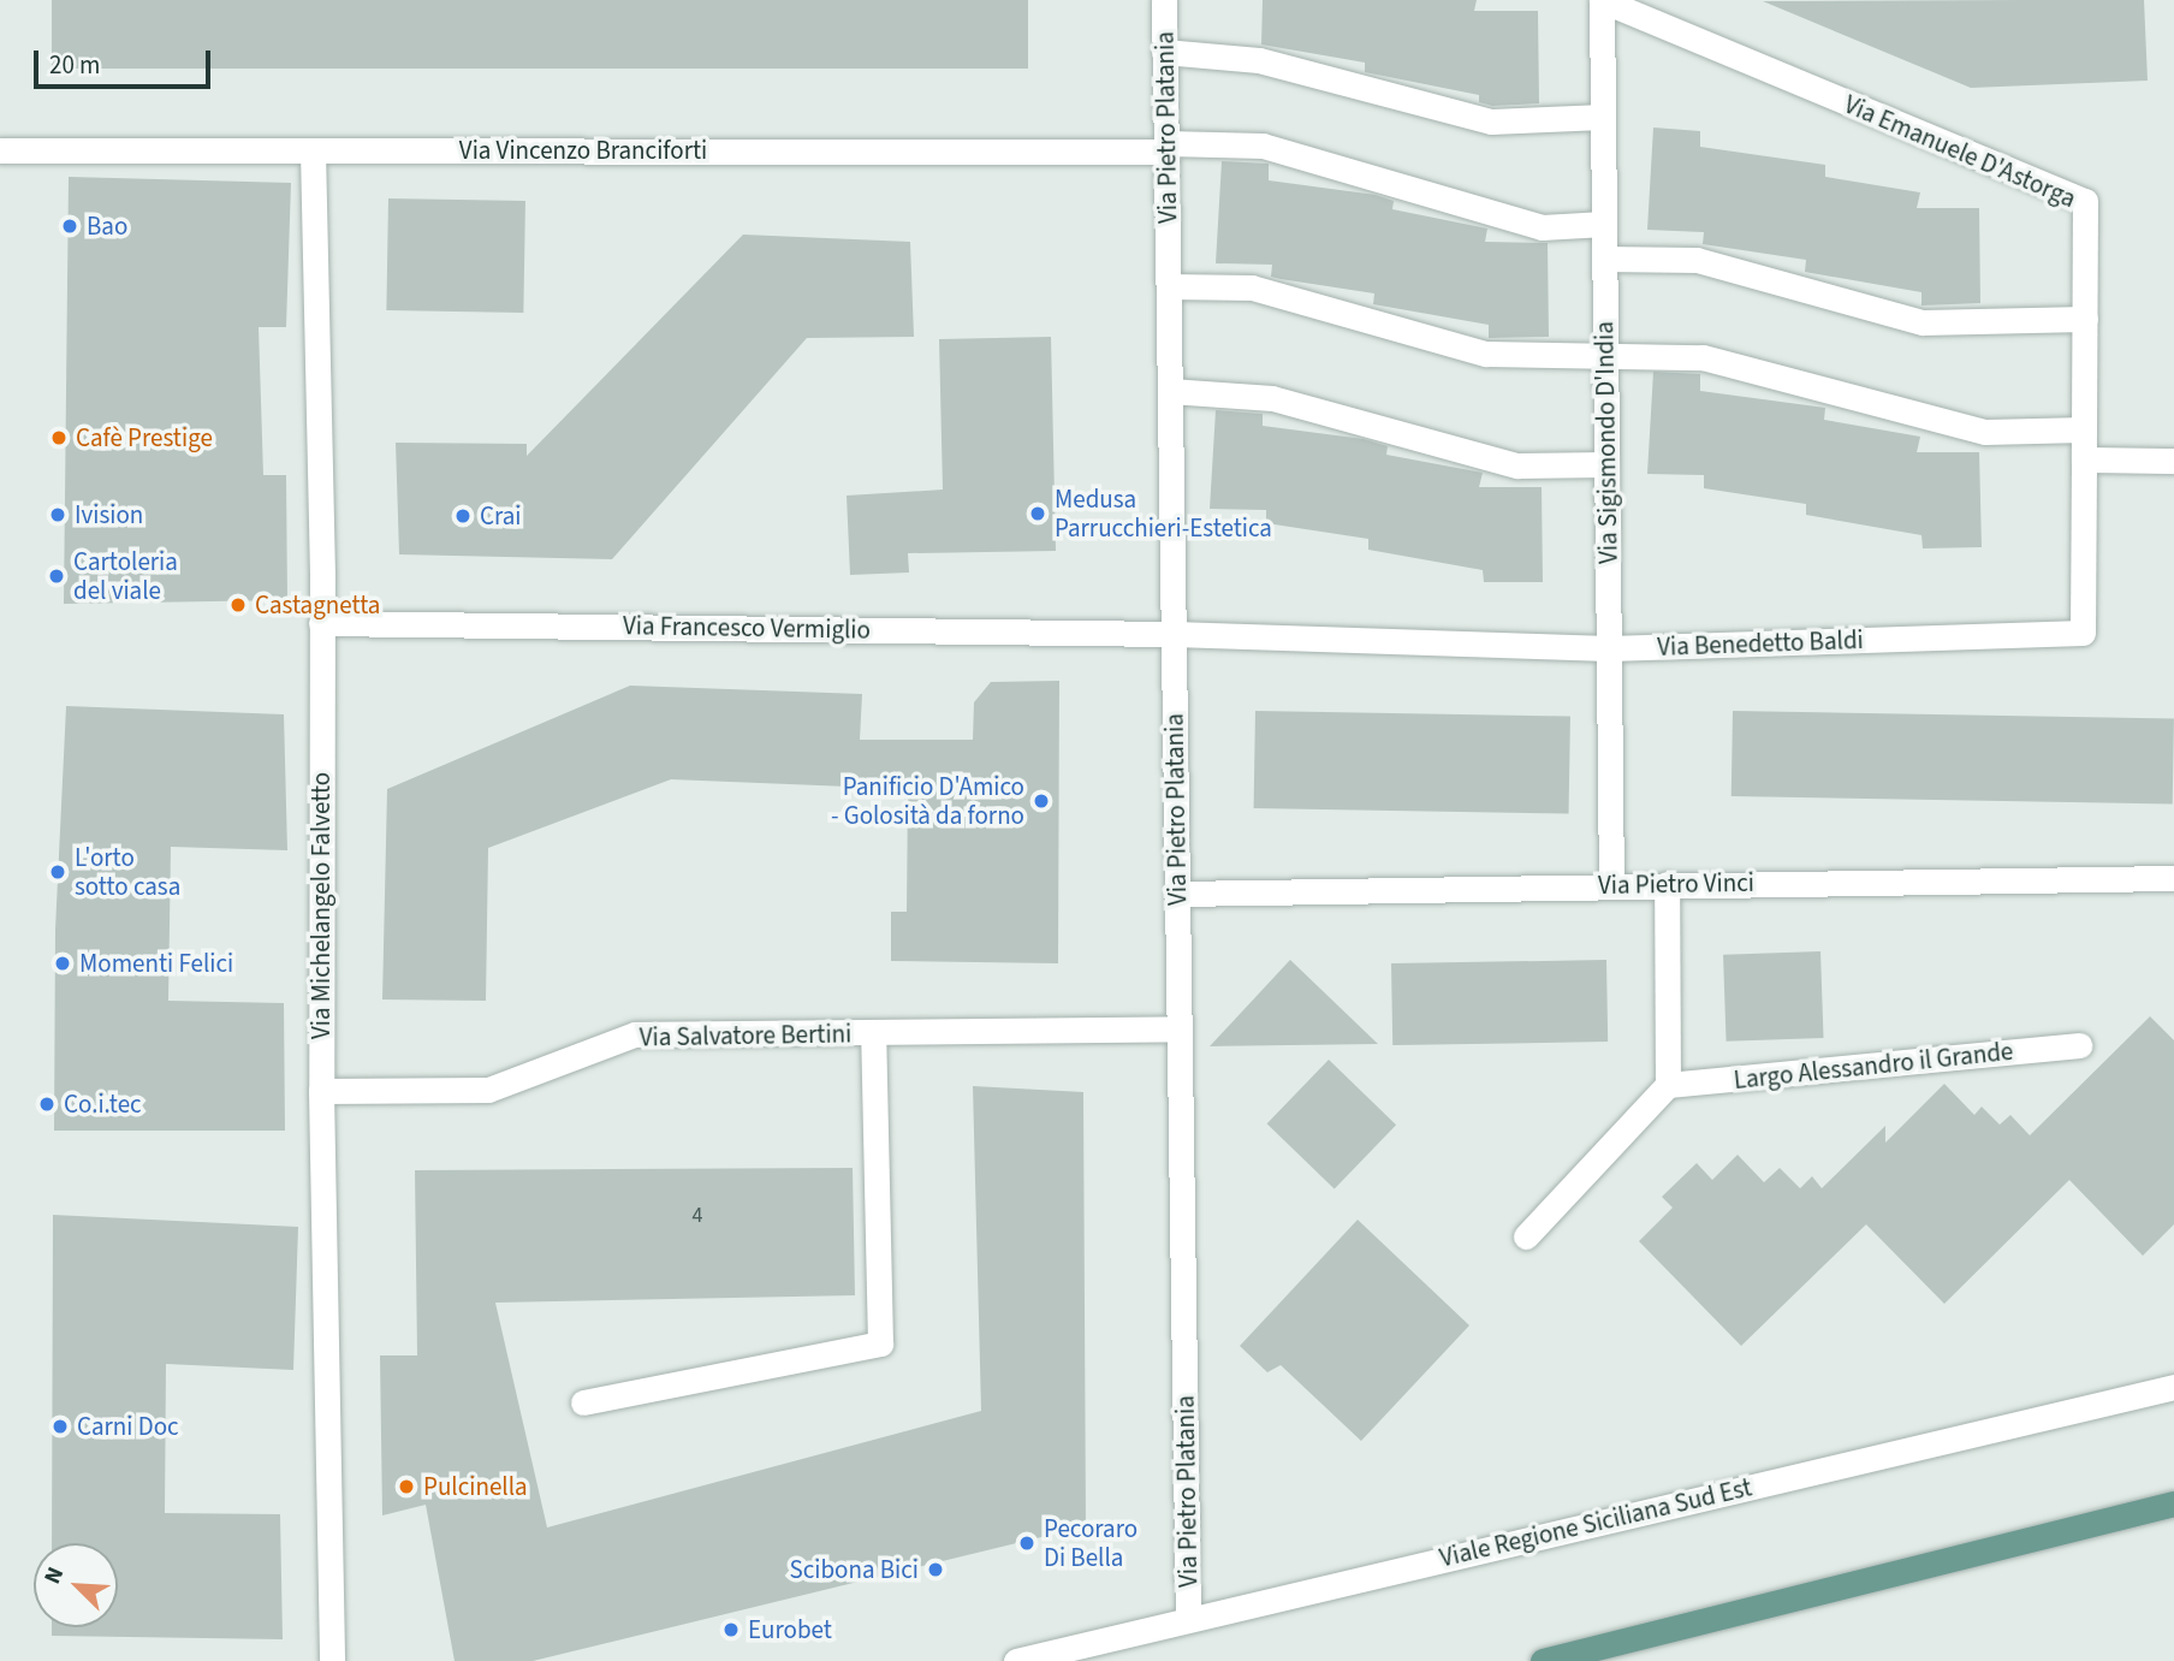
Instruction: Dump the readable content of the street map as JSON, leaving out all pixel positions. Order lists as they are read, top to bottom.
{
  "streets": {
    "street": [
      "Via Pietro Platania",
      "Via Vincenzo Branciforti",
      "Via Emanuele D'Astorga",
      "Via Sigismondo D'India",
      "Via Francesco Vermiglio",
      "Via Benedetto Baldi",
      "Via Pietro Vinci",
      "Via Michelangelo Falvetto",
      "Via Salvatore Bertini",
      "Largo Alessandro il Grande",
      "Viale Regione Siciliana Sud Est"
    ]
  },
  "crossings": [
    ["Via Pietro Platania", "Via Vincenzo Branciforti"],
    ["Via Pietro Platania", "Via Francesco Vermiglio"],
    ["Via Pietro Platania", "Via Benedetto Baldi"],
    ["Via Pietro Platania", "Via Pietro Vinci"],
    ["Via Pietro Platania", "Via Salvatore Bertini"],
    ["Via Pietro Platania", "Viale Regione Siciliana Sud Est"],
    ["Via Vincenzo Branciforti", "Via Sigismondo D'India"],
    ["Via Vincenzo Branciforti", "Via Michelangelo Falvetto"],
    ["Via Emanuele D'Astorga", "Via Sigismondo D'India"],
    ["Via Emanuele D'Astorga", "Via Benedetto Baldi"],
    ["Via Sigismondo D'India", "Via Benedetto Baldi"],
    ["Via Sigismondo D'India", "Via Pietro Vinci"],
    ["Via Francesco Vermiglio", "Via Benedetto Baldi"],
    ["Via Francesco Vermiglio", "Via Michelangelo Falvetto"],
    ["Via Michelangelo Falvetto", "Via Salvatore Bertini"]
  ],
  "places": [
    "Bao",
    "Cafè Prestige",
    "Medusa Parrucchieri-Estetica",
    "Ivision",
    "Crai",
    "Cartoleria del viale",
    "Castagnetta",
    "Panificio D'Amico - Golosità da forno",
    "L'orto sotto casa",
    "Momenti Felici",
    "Co.i.tec",
    "Carni Doc",
    "Pulcinella",
    "Pecoraro Di Bella",
    "Scibona Bici",
    "Eurobet"
  ],
  "house_numbers": ["4"],
  "scale_bar": "20 m",
  "north": "top left"
}
